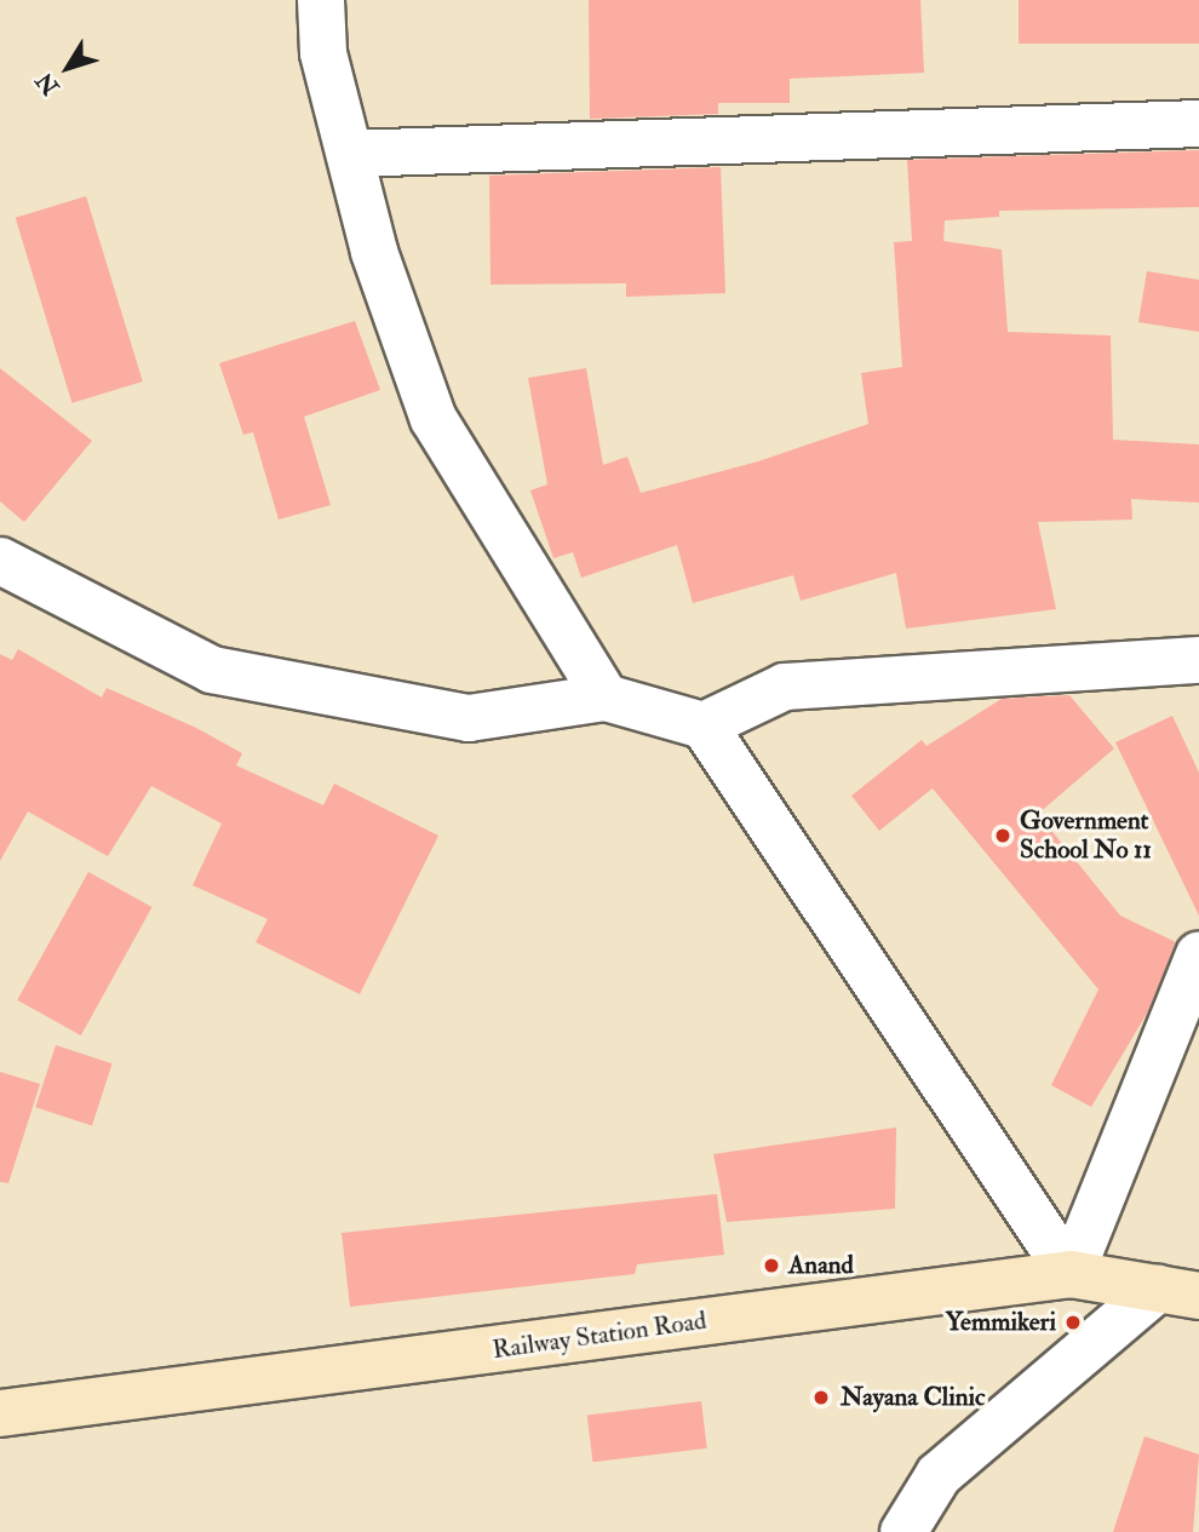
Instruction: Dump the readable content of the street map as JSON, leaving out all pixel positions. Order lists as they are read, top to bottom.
{
  "streets": {
    "main road": ["Railway Station Road"]
  },
  "places": [
    "Government School No 11",
    "Anand",
    "Yemmikeri",
    "Nayana Clinic"
  ],
  "north": "bottom left"
}
